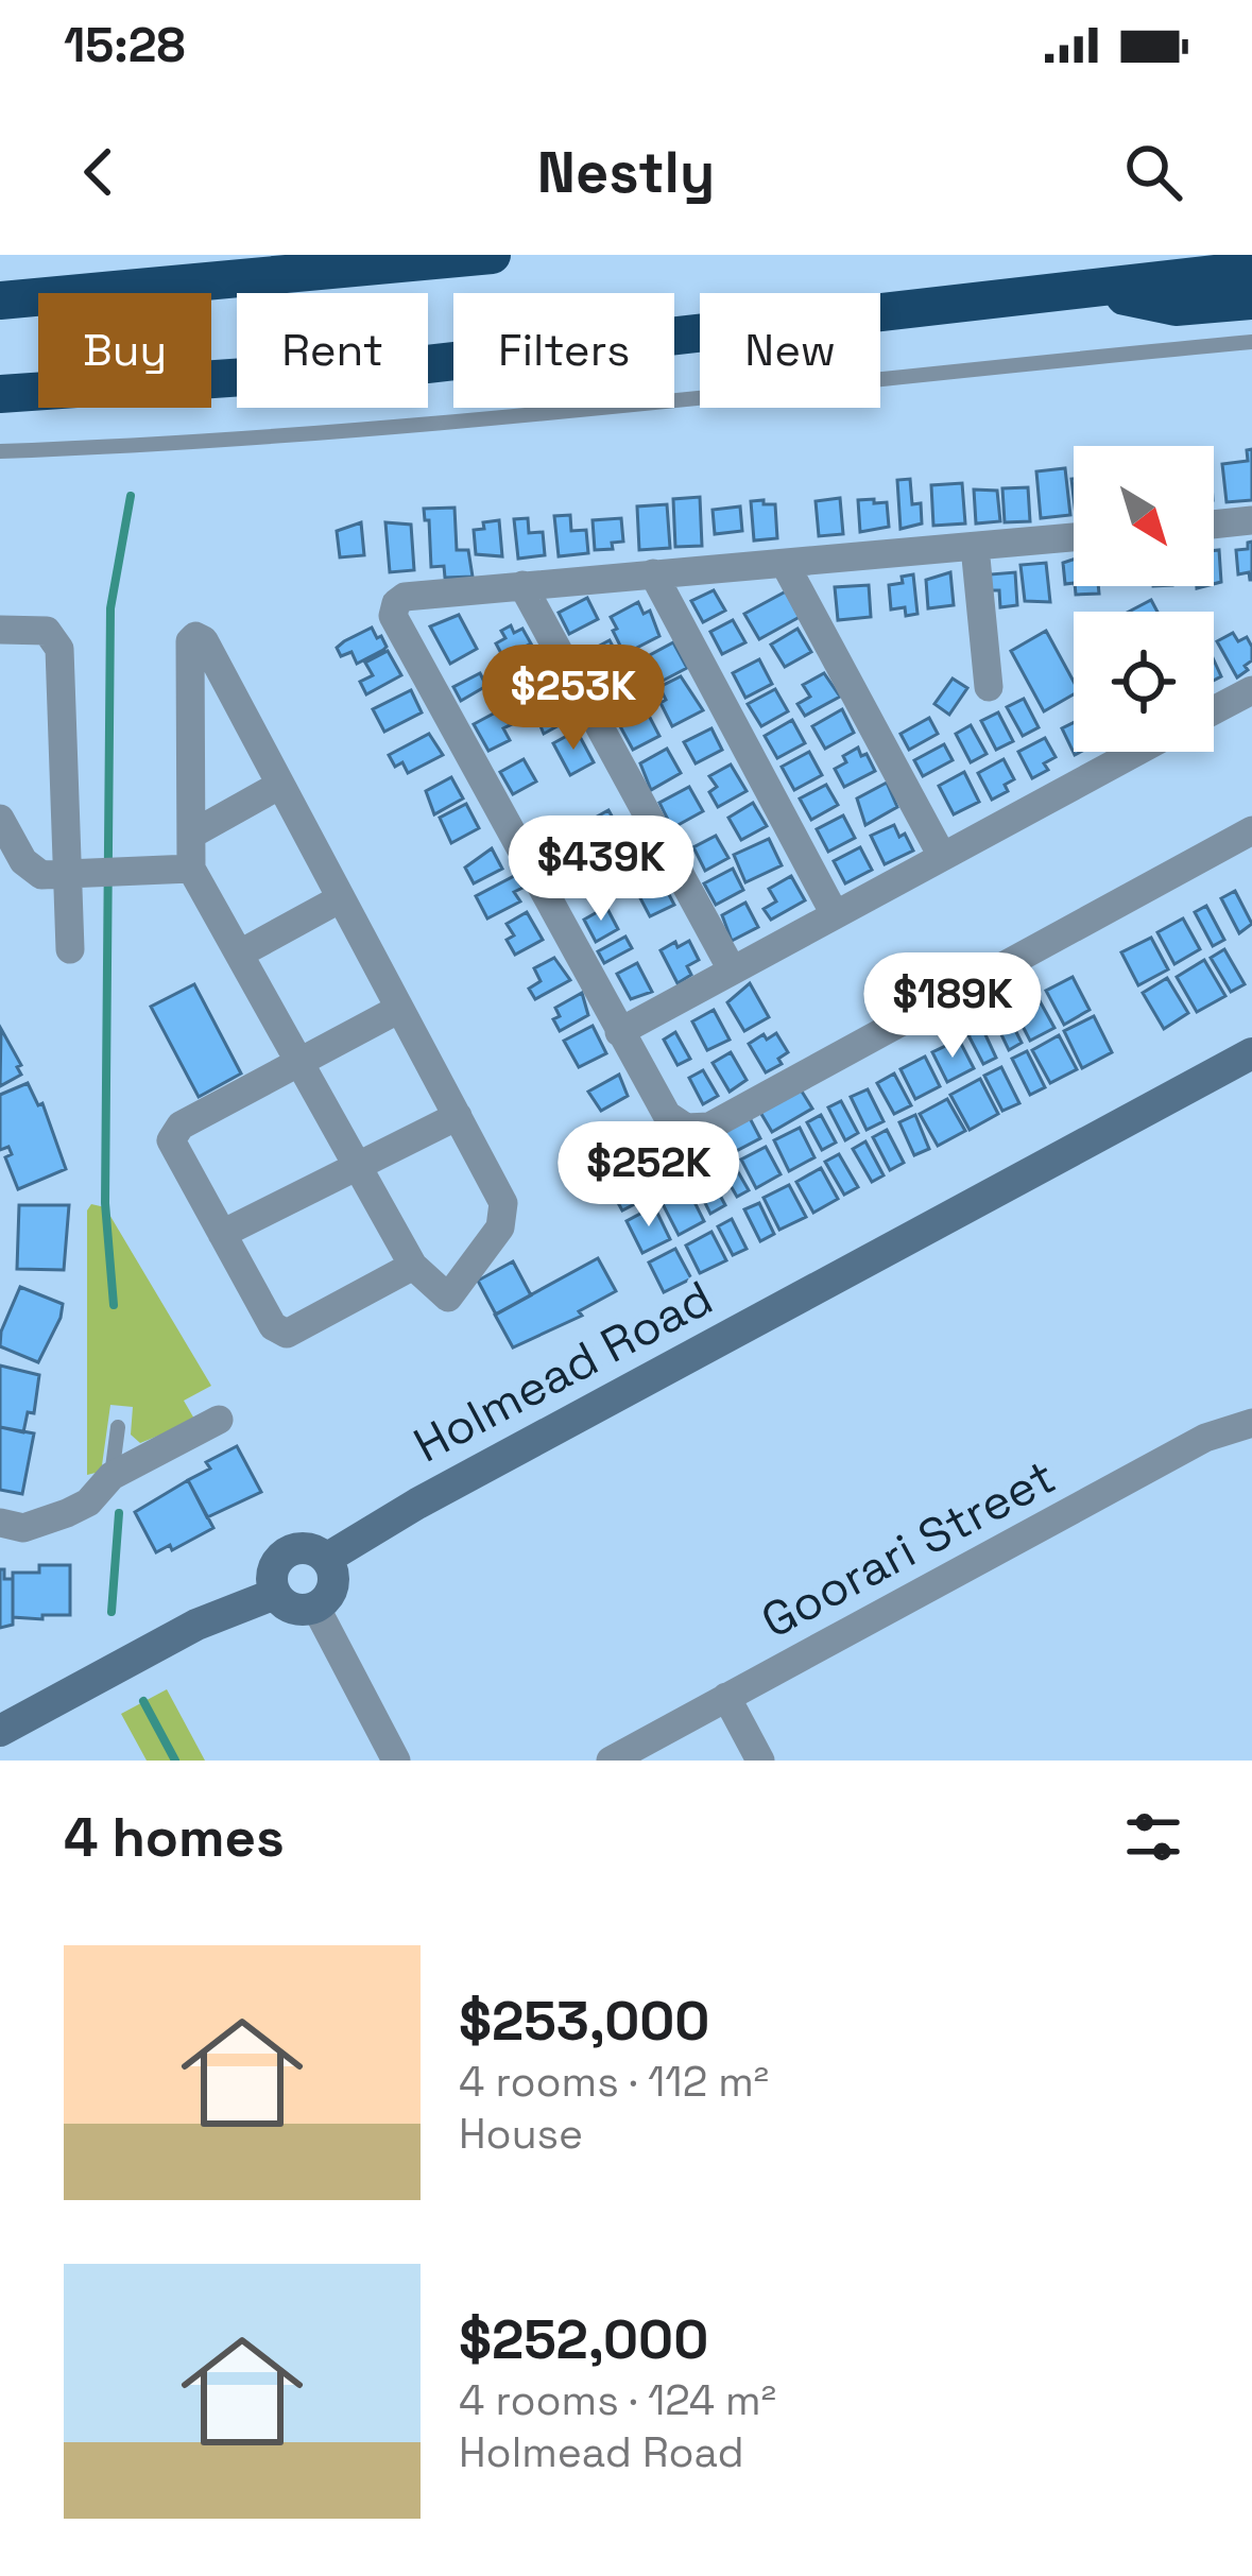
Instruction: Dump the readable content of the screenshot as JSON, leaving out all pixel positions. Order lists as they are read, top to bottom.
{
  "streets": {
    "street": ["Holmead Road", "Goorari Street"]
  },
  "north": "bottom right",
  "page": {
    "status": "15:28",
    "header": "Nestly",
    "chip": [
      "Buy",
      "Rent",
      "Filters",
      "New"
    ],
    "price": [
      "$253K",
      "$439K",
      "$189K",
      "$252K"
    ],
    "heading": "4 homes",
    "list": [
      {
        "name": "$253,000",
        "note": "4 rooms · 112 m² · House"
      },
      {
        "name": "$252,000",
        "note": "4 rooms · 124 m² · Holmead Road"
      }
    ]
  }
}
